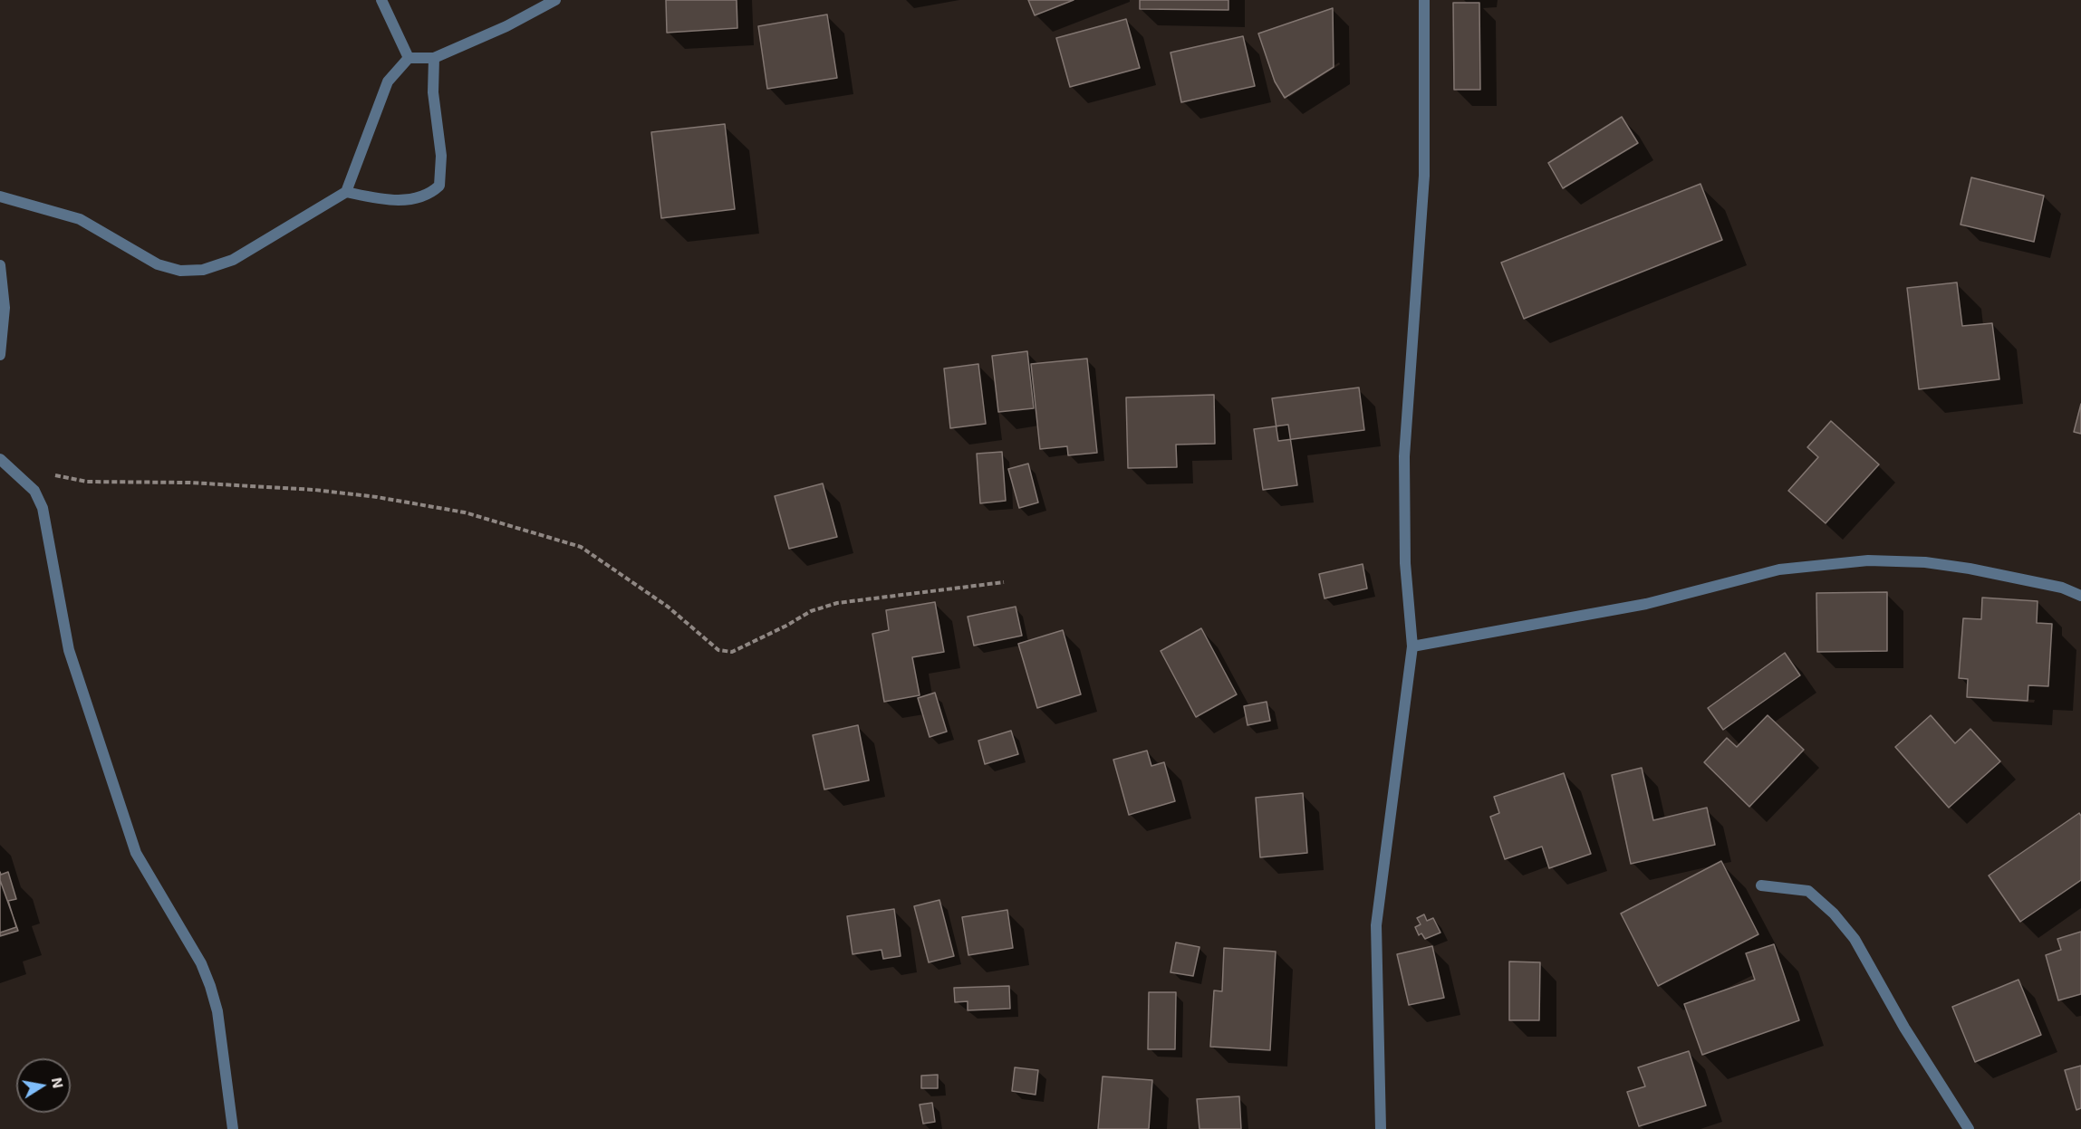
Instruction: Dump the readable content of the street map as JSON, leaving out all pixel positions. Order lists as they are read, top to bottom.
{
  "north": "right"
}
